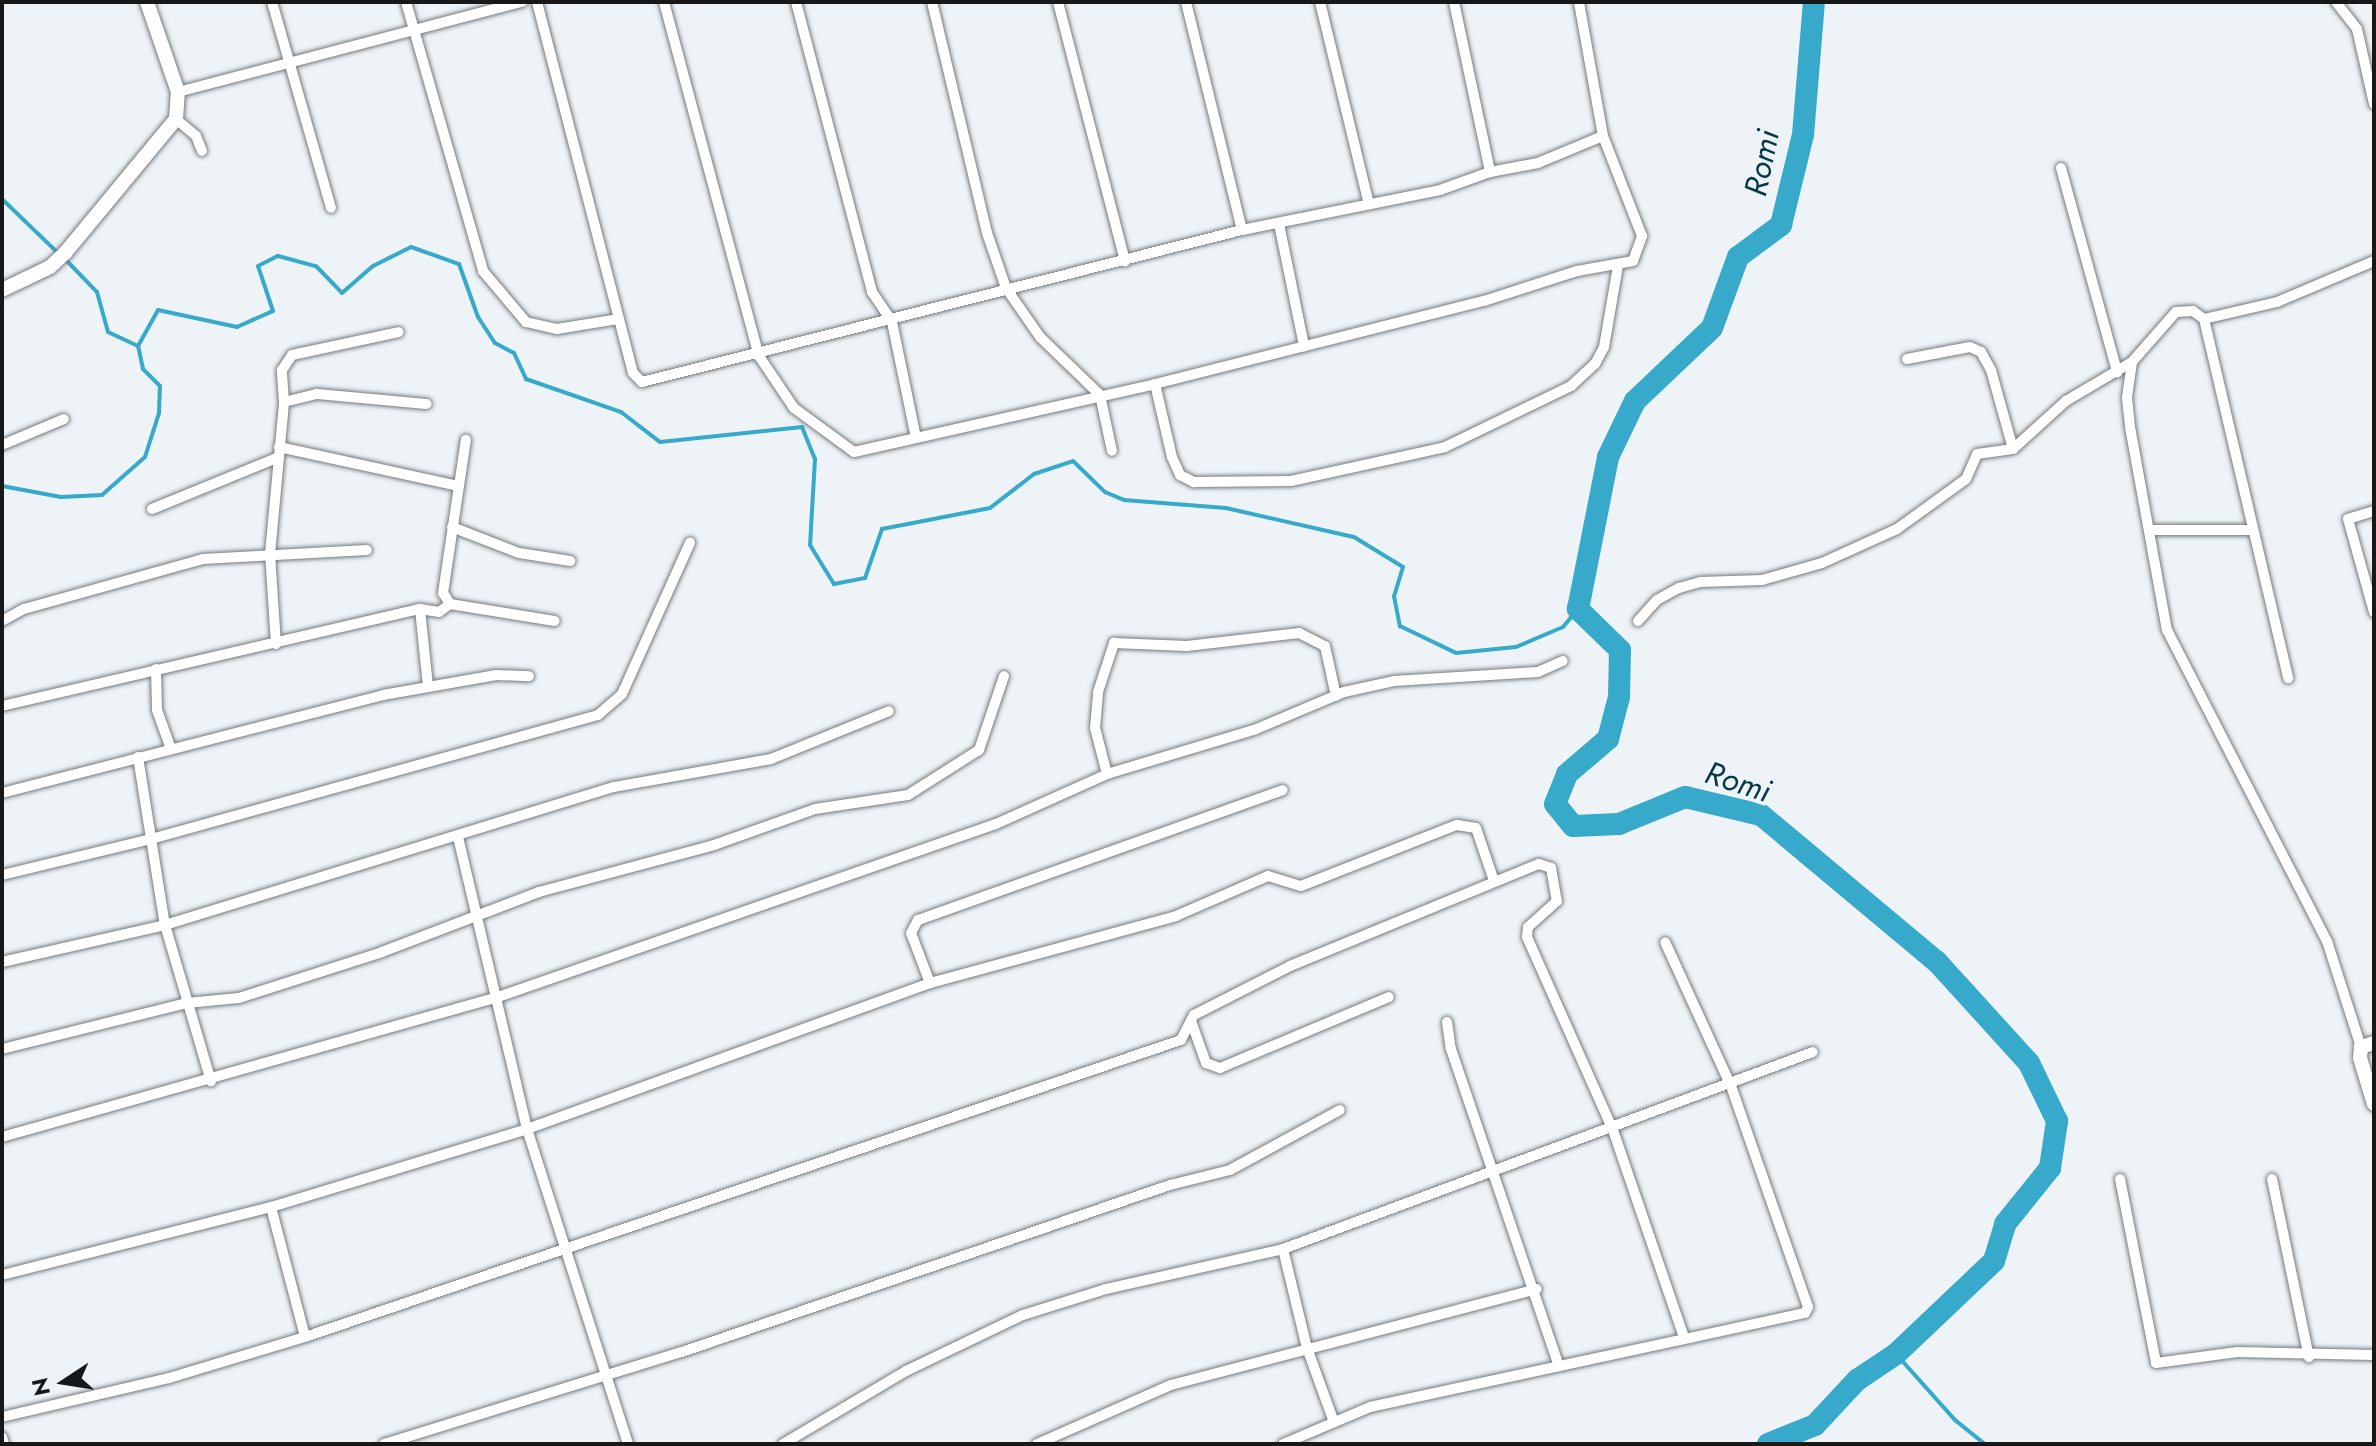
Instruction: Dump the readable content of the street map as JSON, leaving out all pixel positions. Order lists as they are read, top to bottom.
{
  "water": ["Romi"],
  "north": "left"
}
